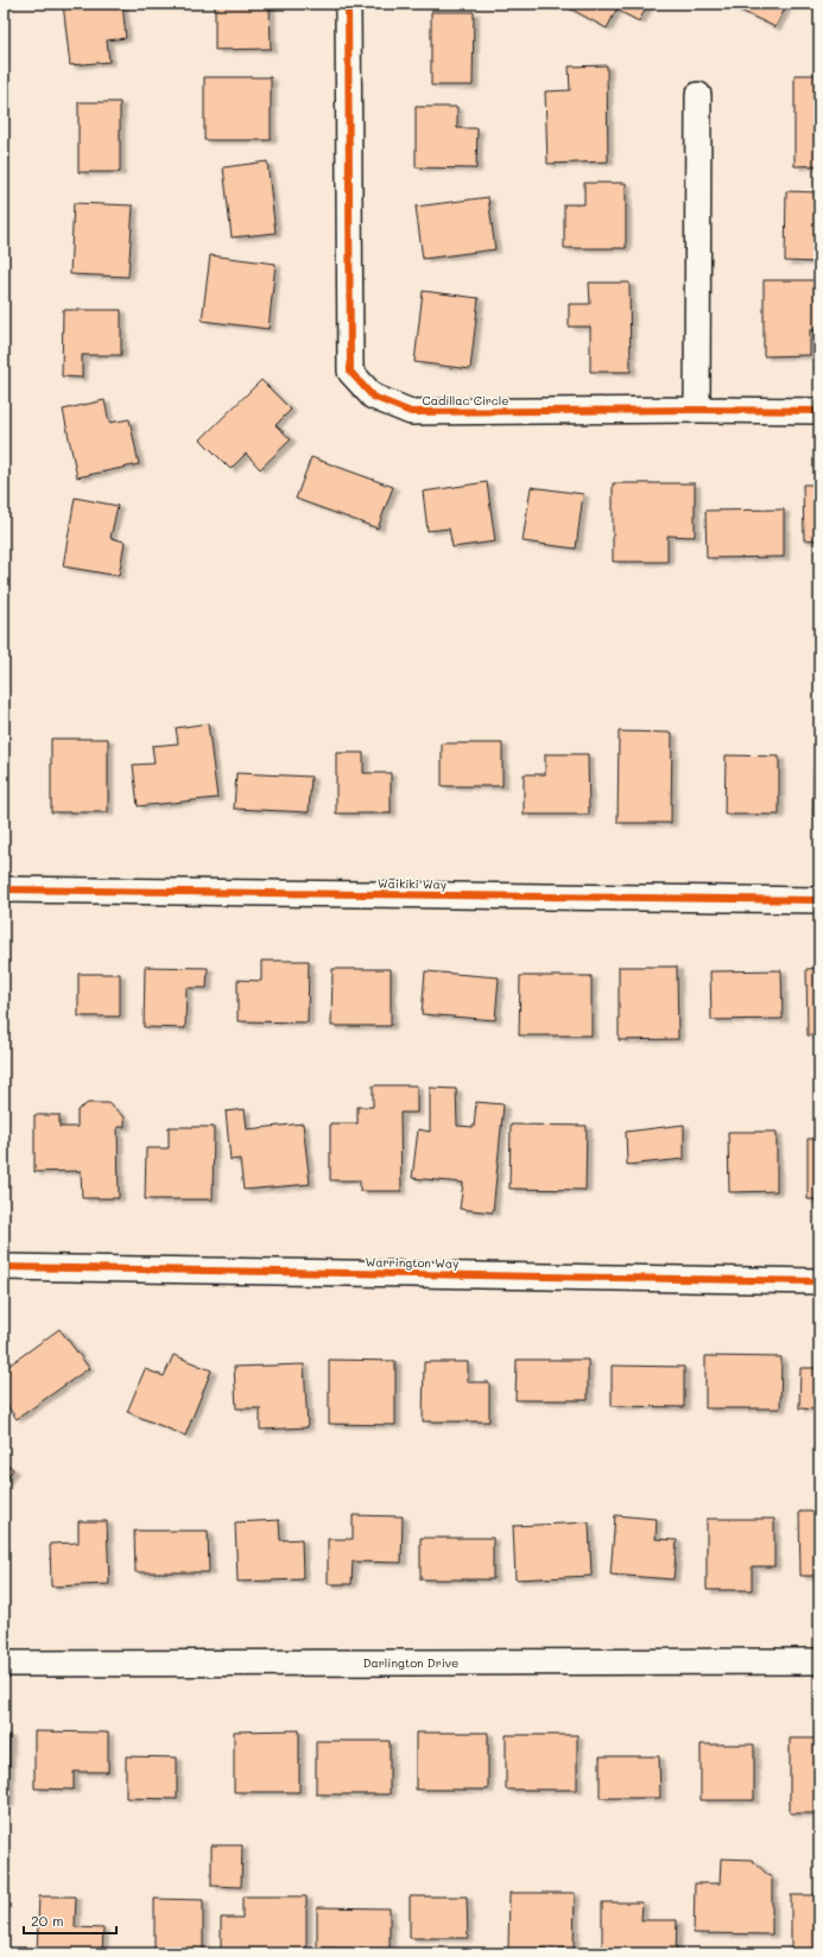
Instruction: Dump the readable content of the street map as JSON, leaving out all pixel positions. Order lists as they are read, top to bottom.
{
  "streets": {
    "street": [
      "Cadillac Circle",
      "Waikiki Way",
      "Warrington Way",
      "Darlington Drive"
    ]
  },
  "scale_bar": "20 m"
}
